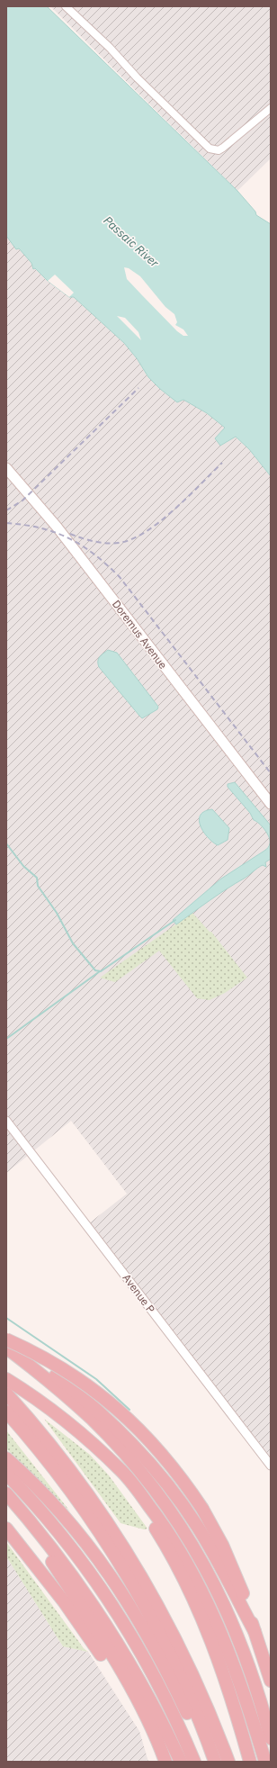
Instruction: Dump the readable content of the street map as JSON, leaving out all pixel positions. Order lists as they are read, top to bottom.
{
  "streets": {
    "main road": ["Doremus Avenue"],
    "street": ["Avenue P"]
  },
  "water": ["Passaic River"]
}
